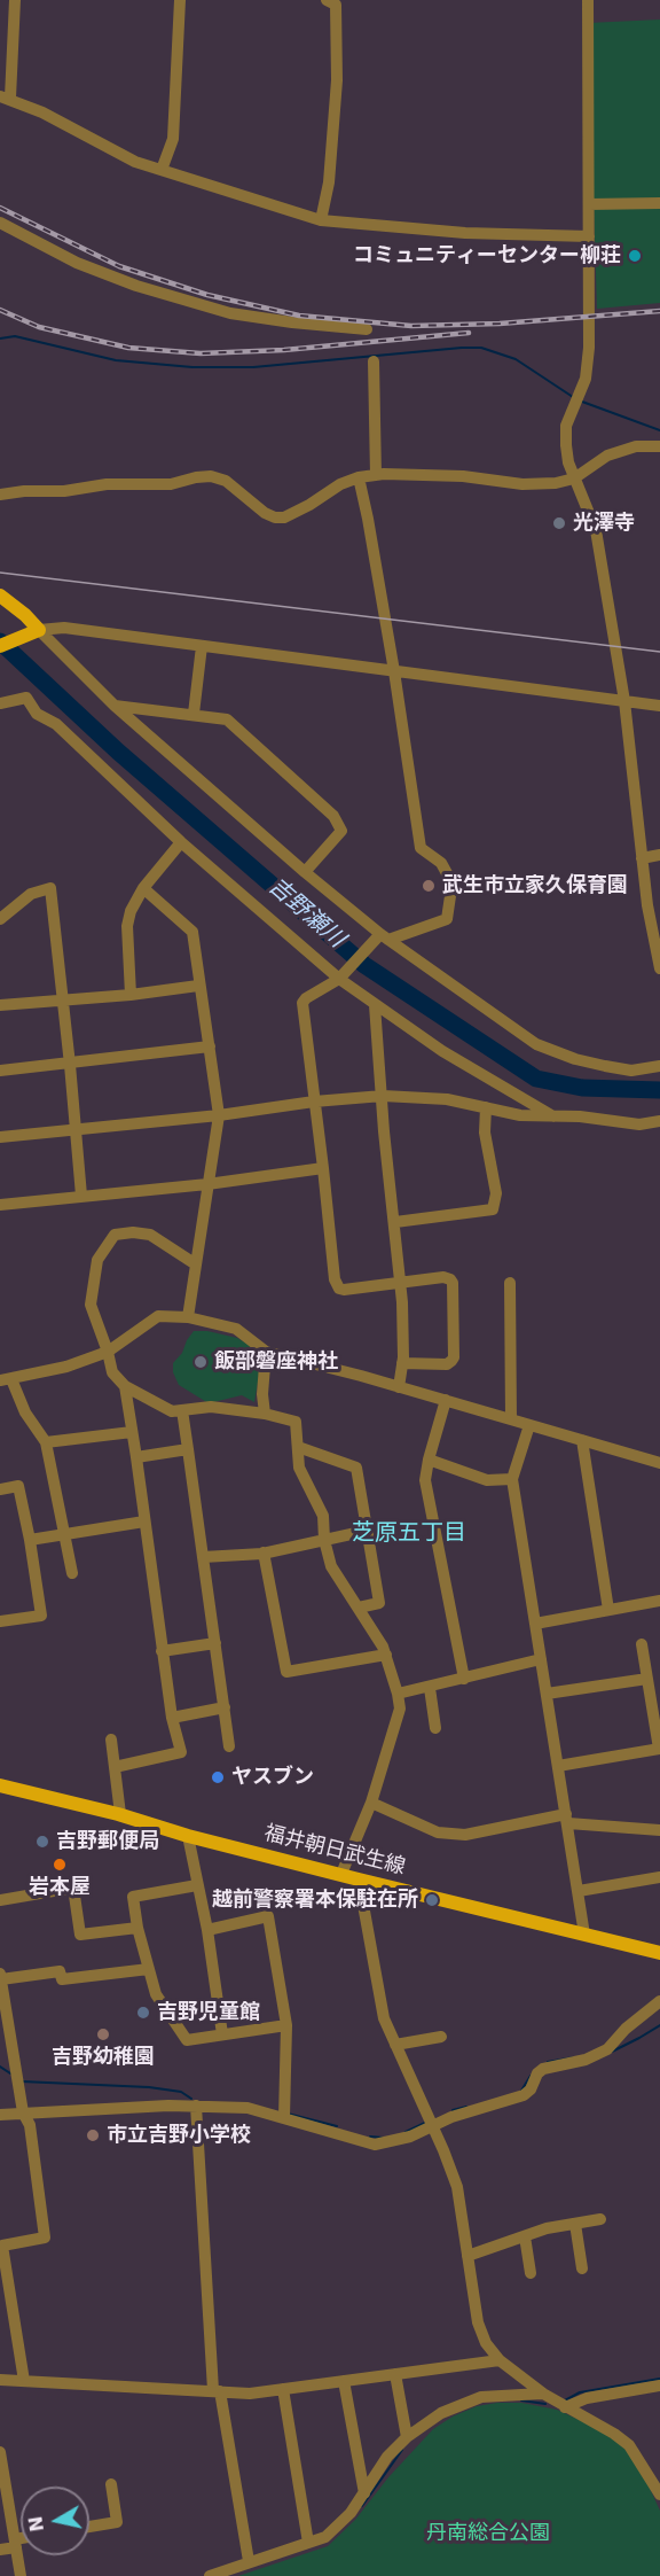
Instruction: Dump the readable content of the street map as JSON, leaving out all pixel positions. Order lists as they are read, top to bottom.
{
  "streets": {
    "main road": ["福井朝日武生線"]
  },
  "districts": ["芝原五丁目"],
  "water": ["吉野瀬川"],
  "parks": ["丹南総合公園"],
  "places": [
    "コミュニティーセンター柳荘",
    "光澤寺",
    "武生市立家久保育園",
    "飯部磐座神社",
    "ヤスブン",
    "吉野郵便局",
    "岩本屋",
    "越前警察署本保駐在所",
    "吉野児童館",
    "吉野幼稚園",
    "市立吉野小学校"
  ],
  "north": "left"
}
